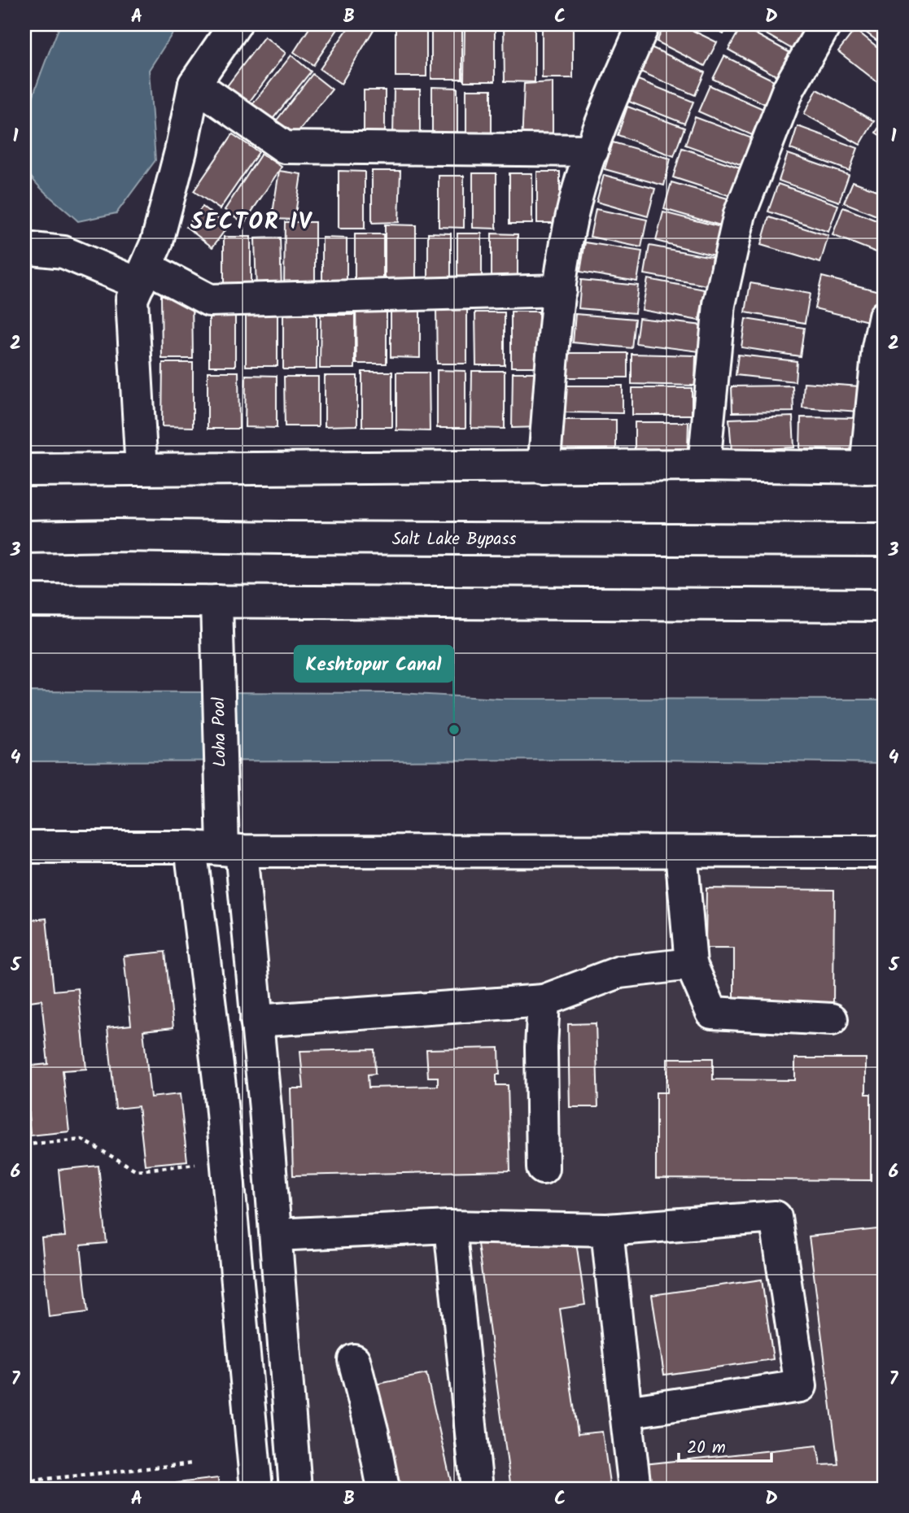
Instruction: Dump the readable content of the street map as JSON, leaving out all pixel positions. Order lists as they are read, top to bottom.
{
  "streets": {
    "street": ["Salt Lake Bypass", "Loha Pool"]
  },
  "districts": ["SECTOR IV"],
  "places": ["Keshtopur Canal"],
  "scale_bar": "20 m",
  "grid": {
    "columns": [
      "A",
      "B",
      "C",
      "D"
    ],
    "rows": [
      "1",
      "2",
      "3",
      "4",
      "5",
      "6",
      "7"
    ]
  }
}
